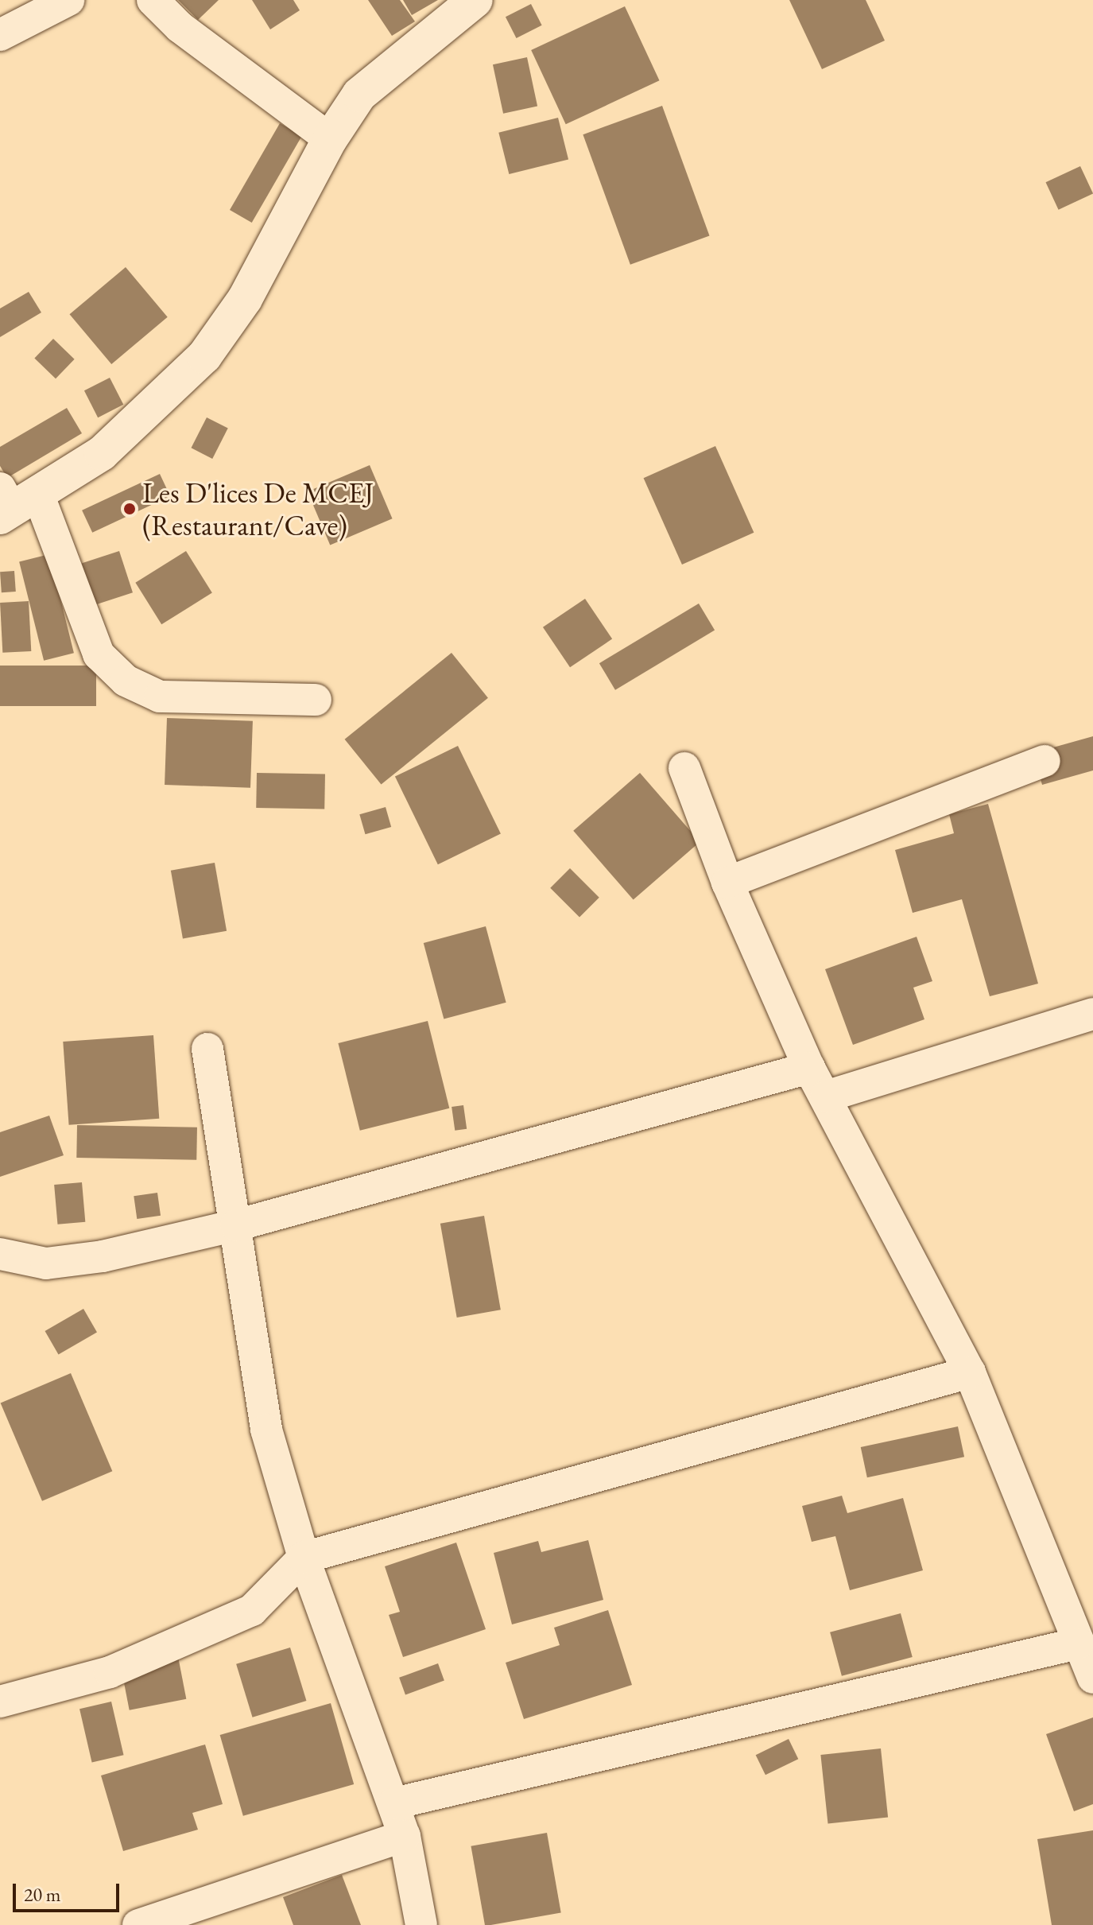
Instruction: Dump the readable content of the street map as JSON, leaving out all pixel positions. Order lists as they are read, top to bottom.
{
  "places": ["Les D'lices De MCEJ (Restaurant/Cave)"],
  "scale_bar": "20 m"
}
